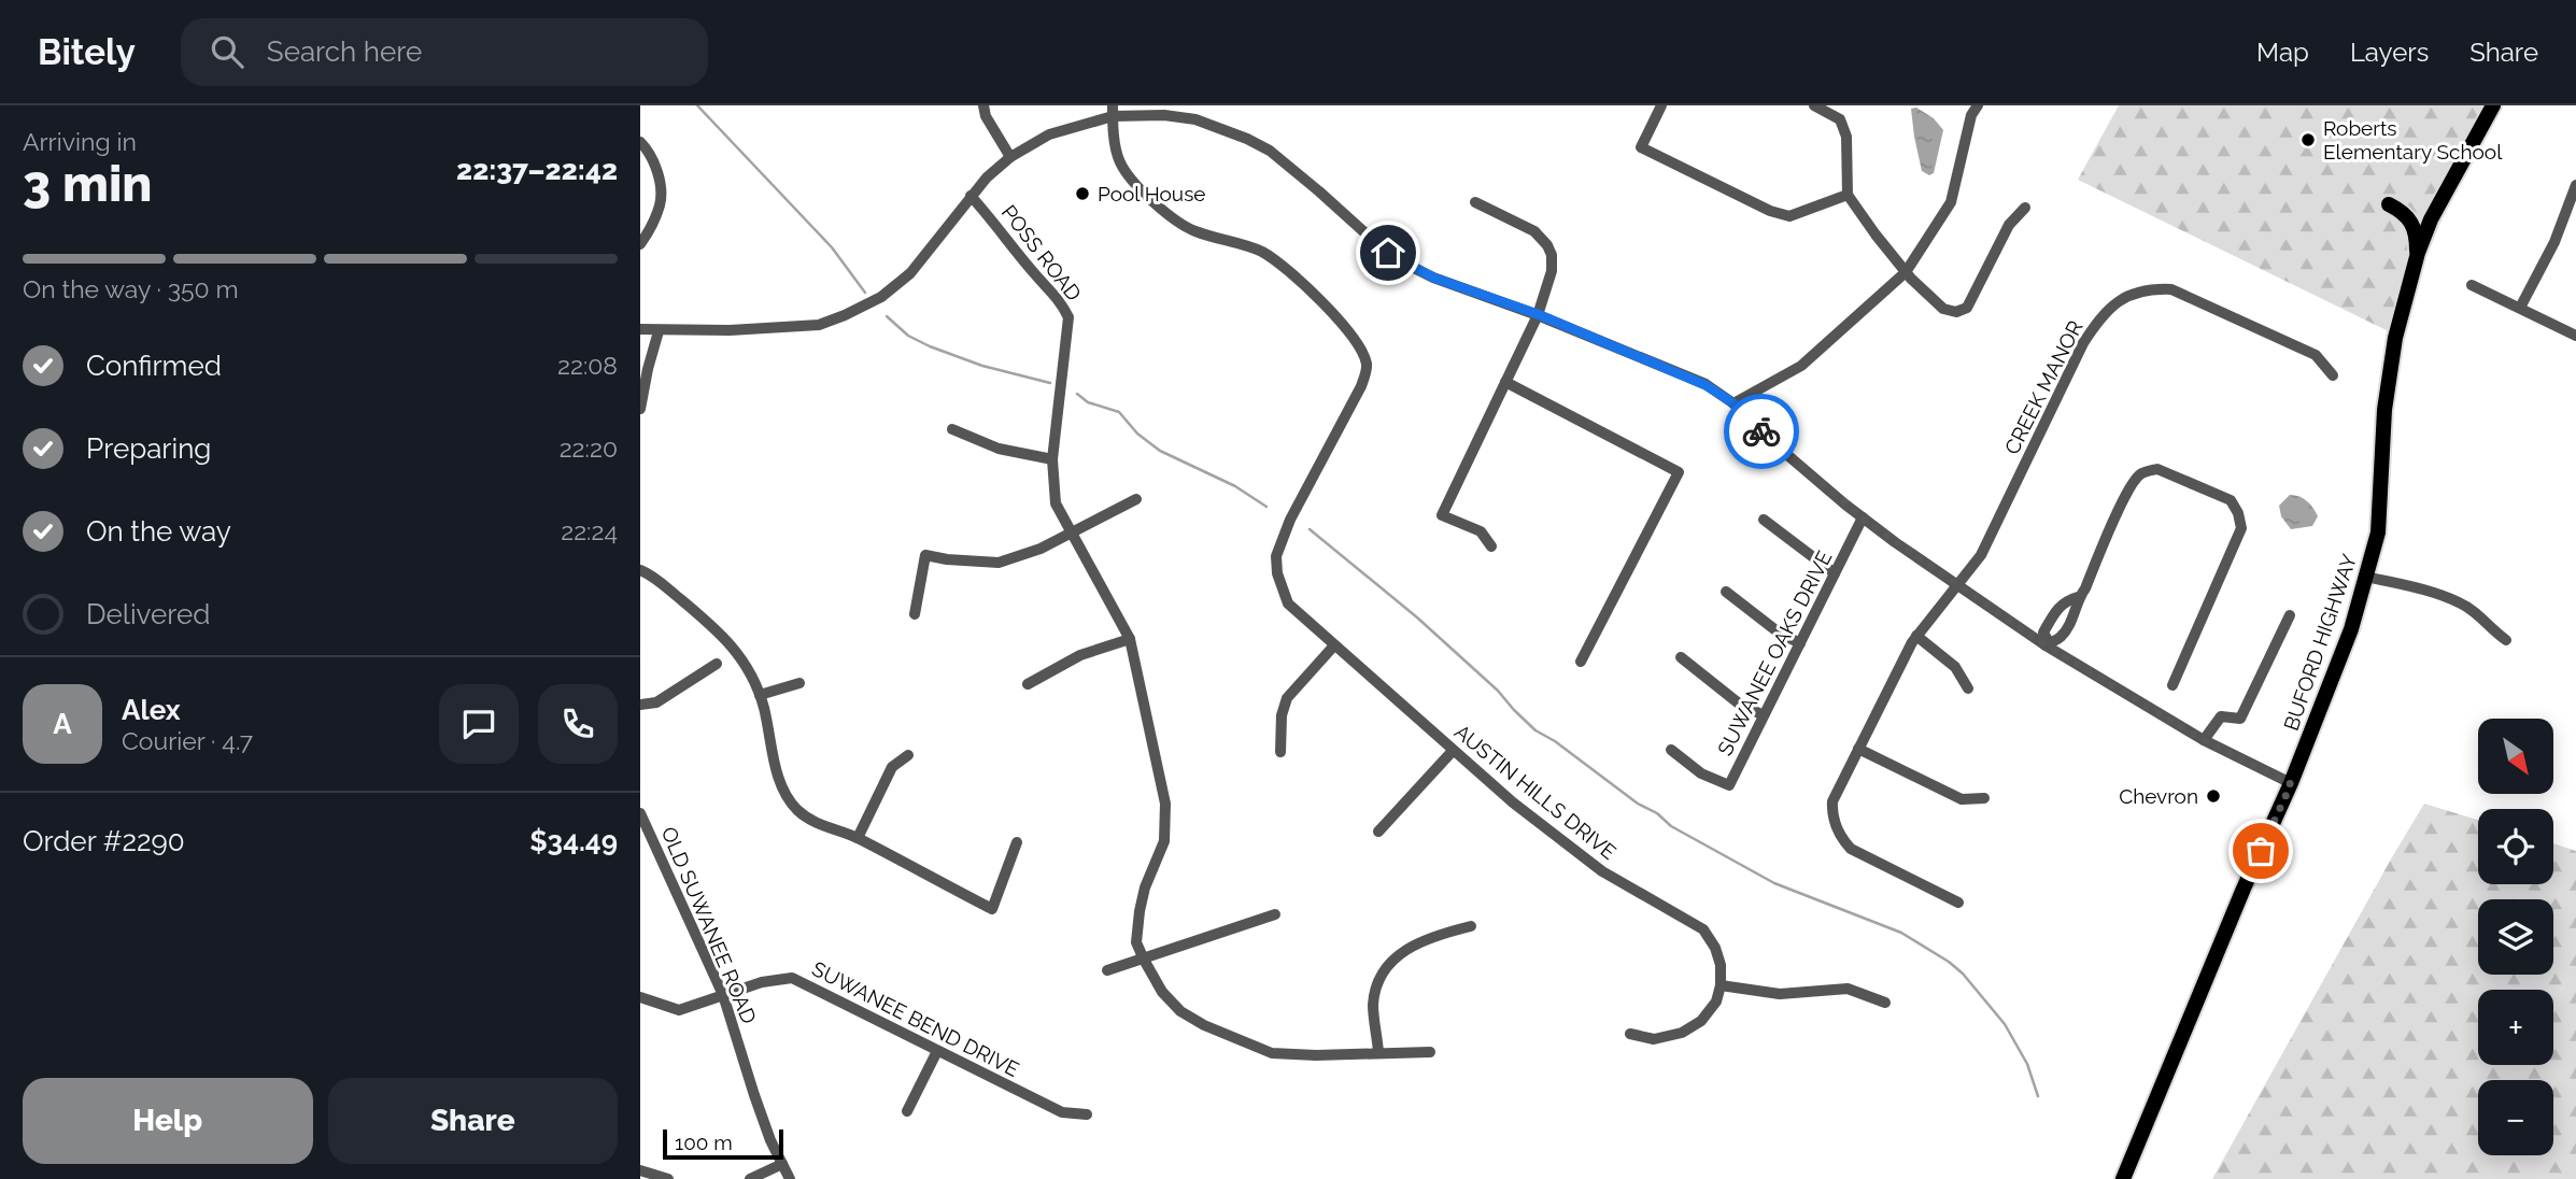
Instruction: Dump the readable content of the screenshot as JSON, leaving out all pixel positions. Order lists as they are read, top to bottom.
{
  "streets": {
    "main road": ["BUFORD HIGHWAY"],
    "street": [
      "POSS ROAD",
      "CREEK MANOR",
      "SUWANEE OAKS DRIVE",
      "AUSTIN HILLS DRIVE",
      "OLD SUWANEE ROAD",
      "SUWANEE BEND DRIVE"
    ]
  },
  "crossings": [
    ["OLD SUWANEE ROAD", "SUWANEE BEND DRIVE"]
  ],
  "places": ["Roberts Elementary School", "Pool House", "Chevron"],
  "scale_bar": "100 m",
  "north": "bottom right",
  "page": {
    "header": "Bitely",
    "search": "Search here",
    "nav": ["Map", "Layers", "Share"],
    "heading": ["3 min", "Arriving in", "22:37–22:42"],
    "panel": [
      "Alex",
      "Courier · 4.7",
      "Order #2290",
      "$34.49"
    ],
    "bar": "On the way · 350 m",
    "list": [
      ["Confirmed", "22:08"],
      ["Preparing", "22:20"],
      ["On the way", "22:24"],
      "Delivered"
    ],
    "round": "A",
    "map_buttons": ["+", "−"],
    "buttons": ["Help", "Share"],
    "scale": "100 m"
  }
}
